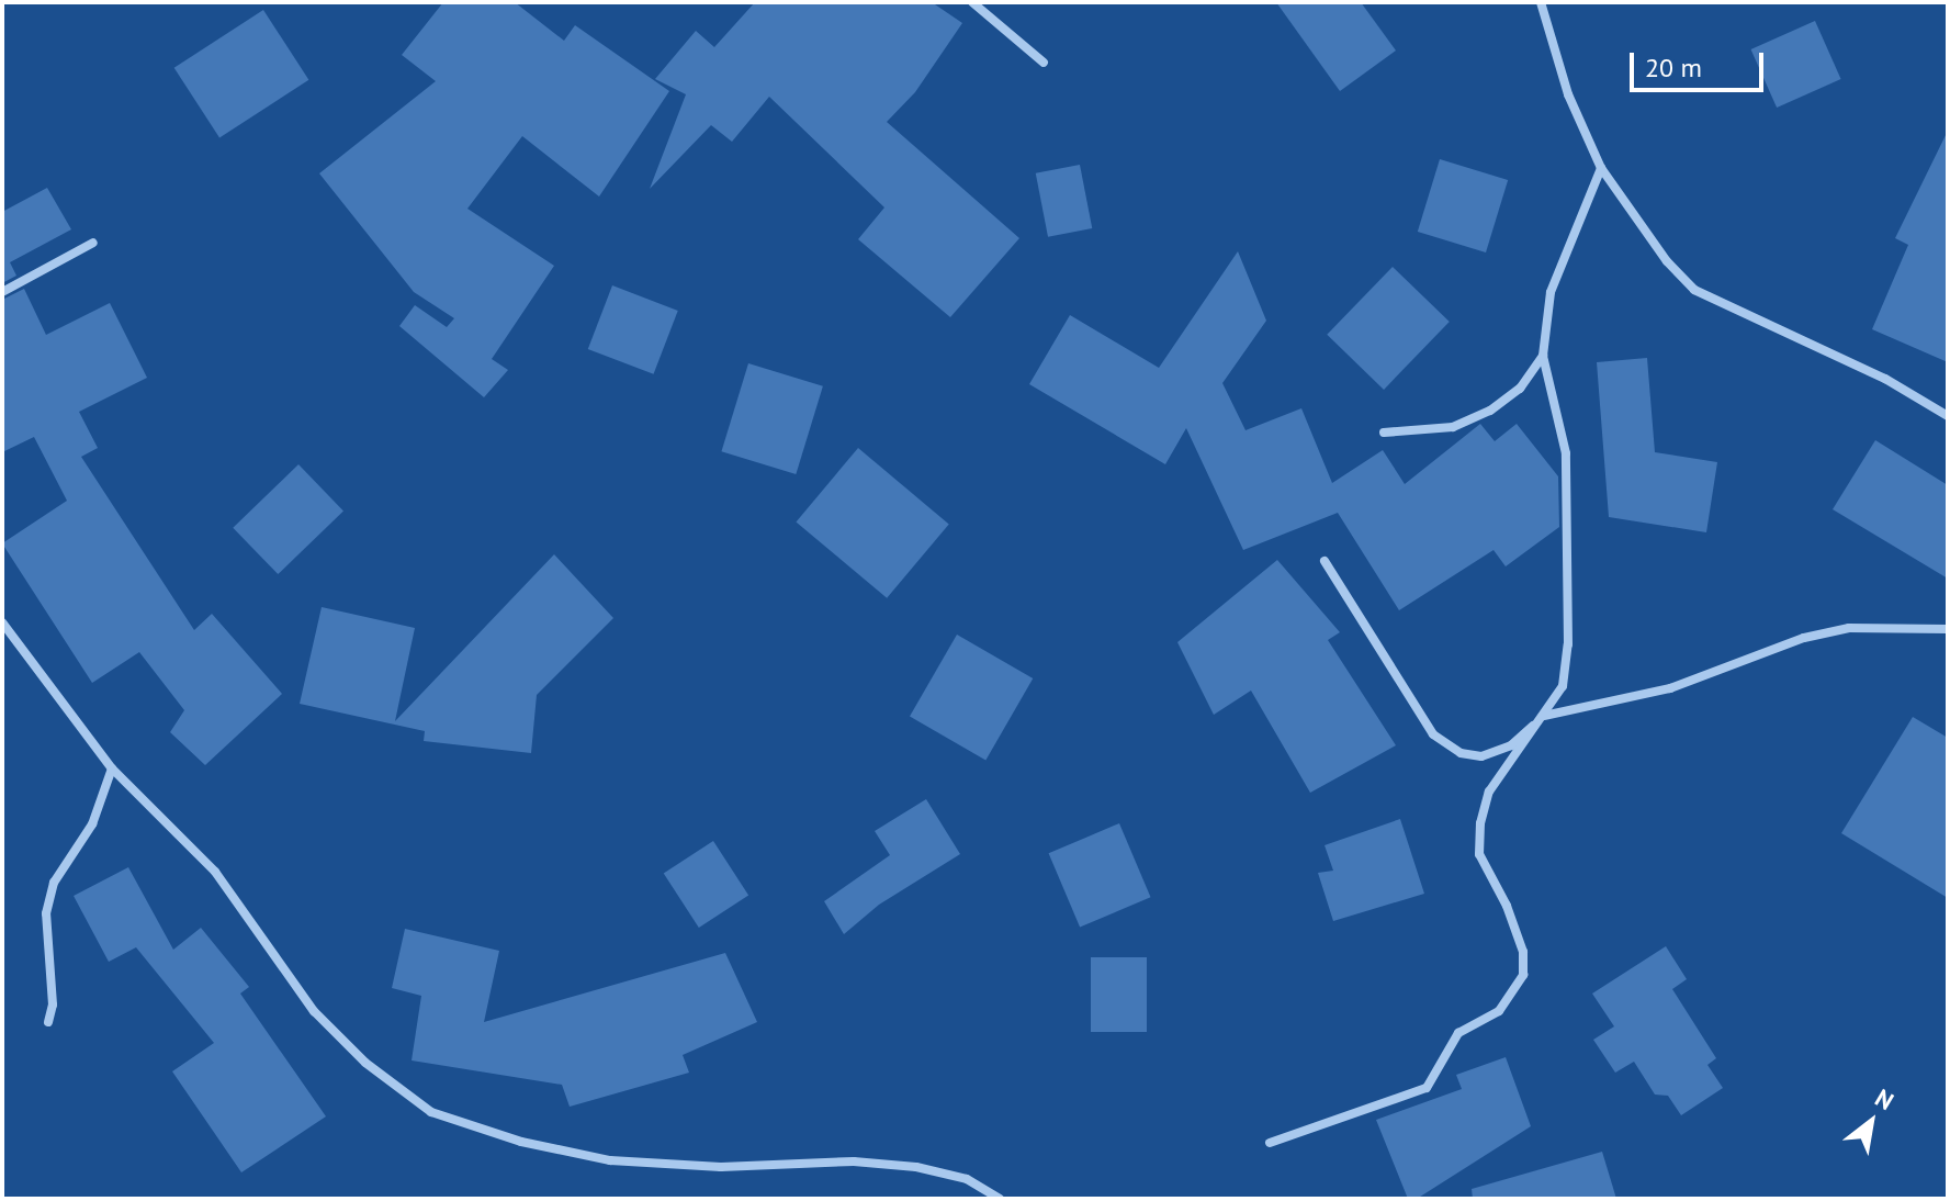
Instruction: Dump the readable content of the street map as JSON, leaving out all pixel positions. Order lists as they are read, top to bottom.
{
  "scale_bar": "20 m",
  "north": "top right"
}
